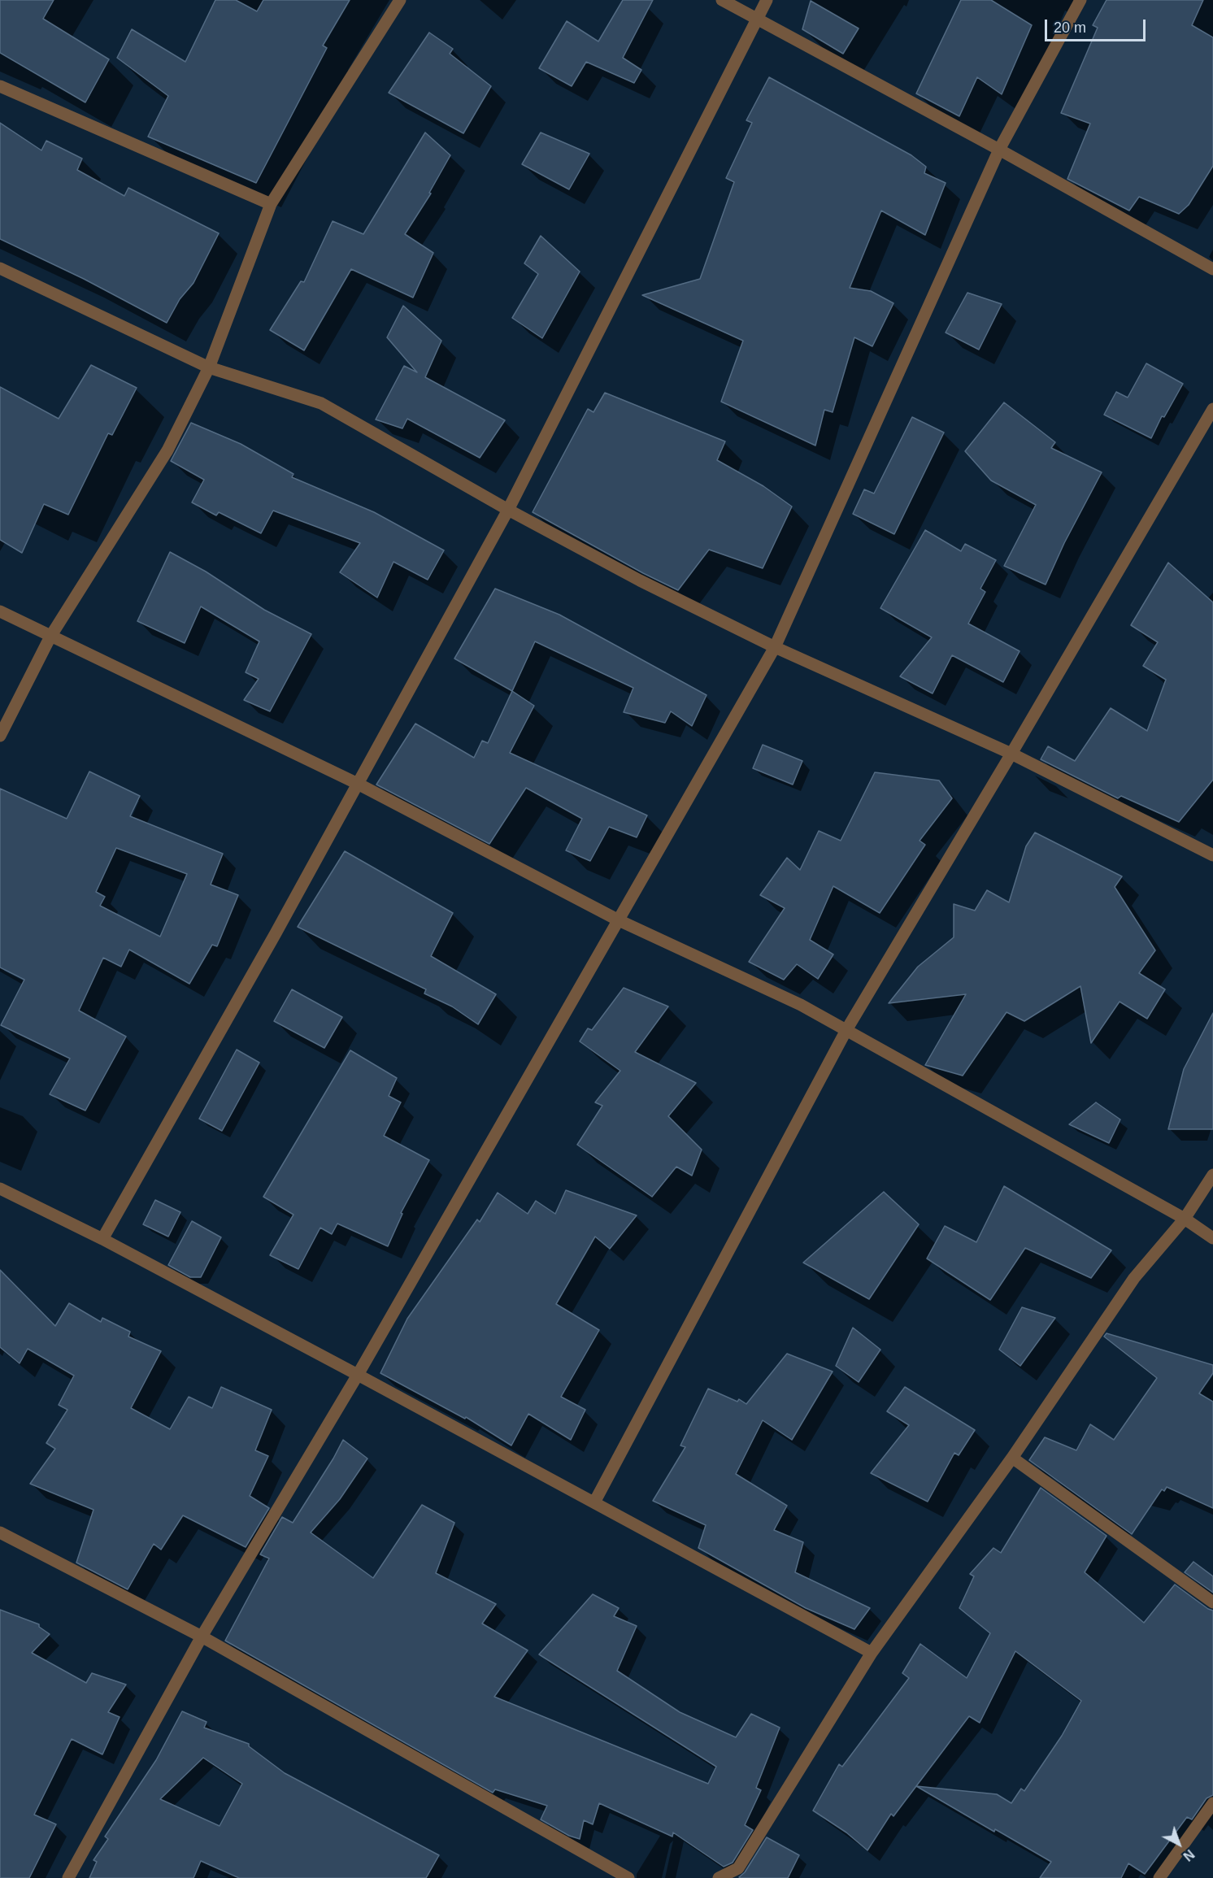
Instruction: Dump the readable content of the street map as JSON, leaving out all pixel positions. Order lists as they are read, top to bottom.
{
  "scale_bar": "20 m",
  "north": "bottom right"
}
